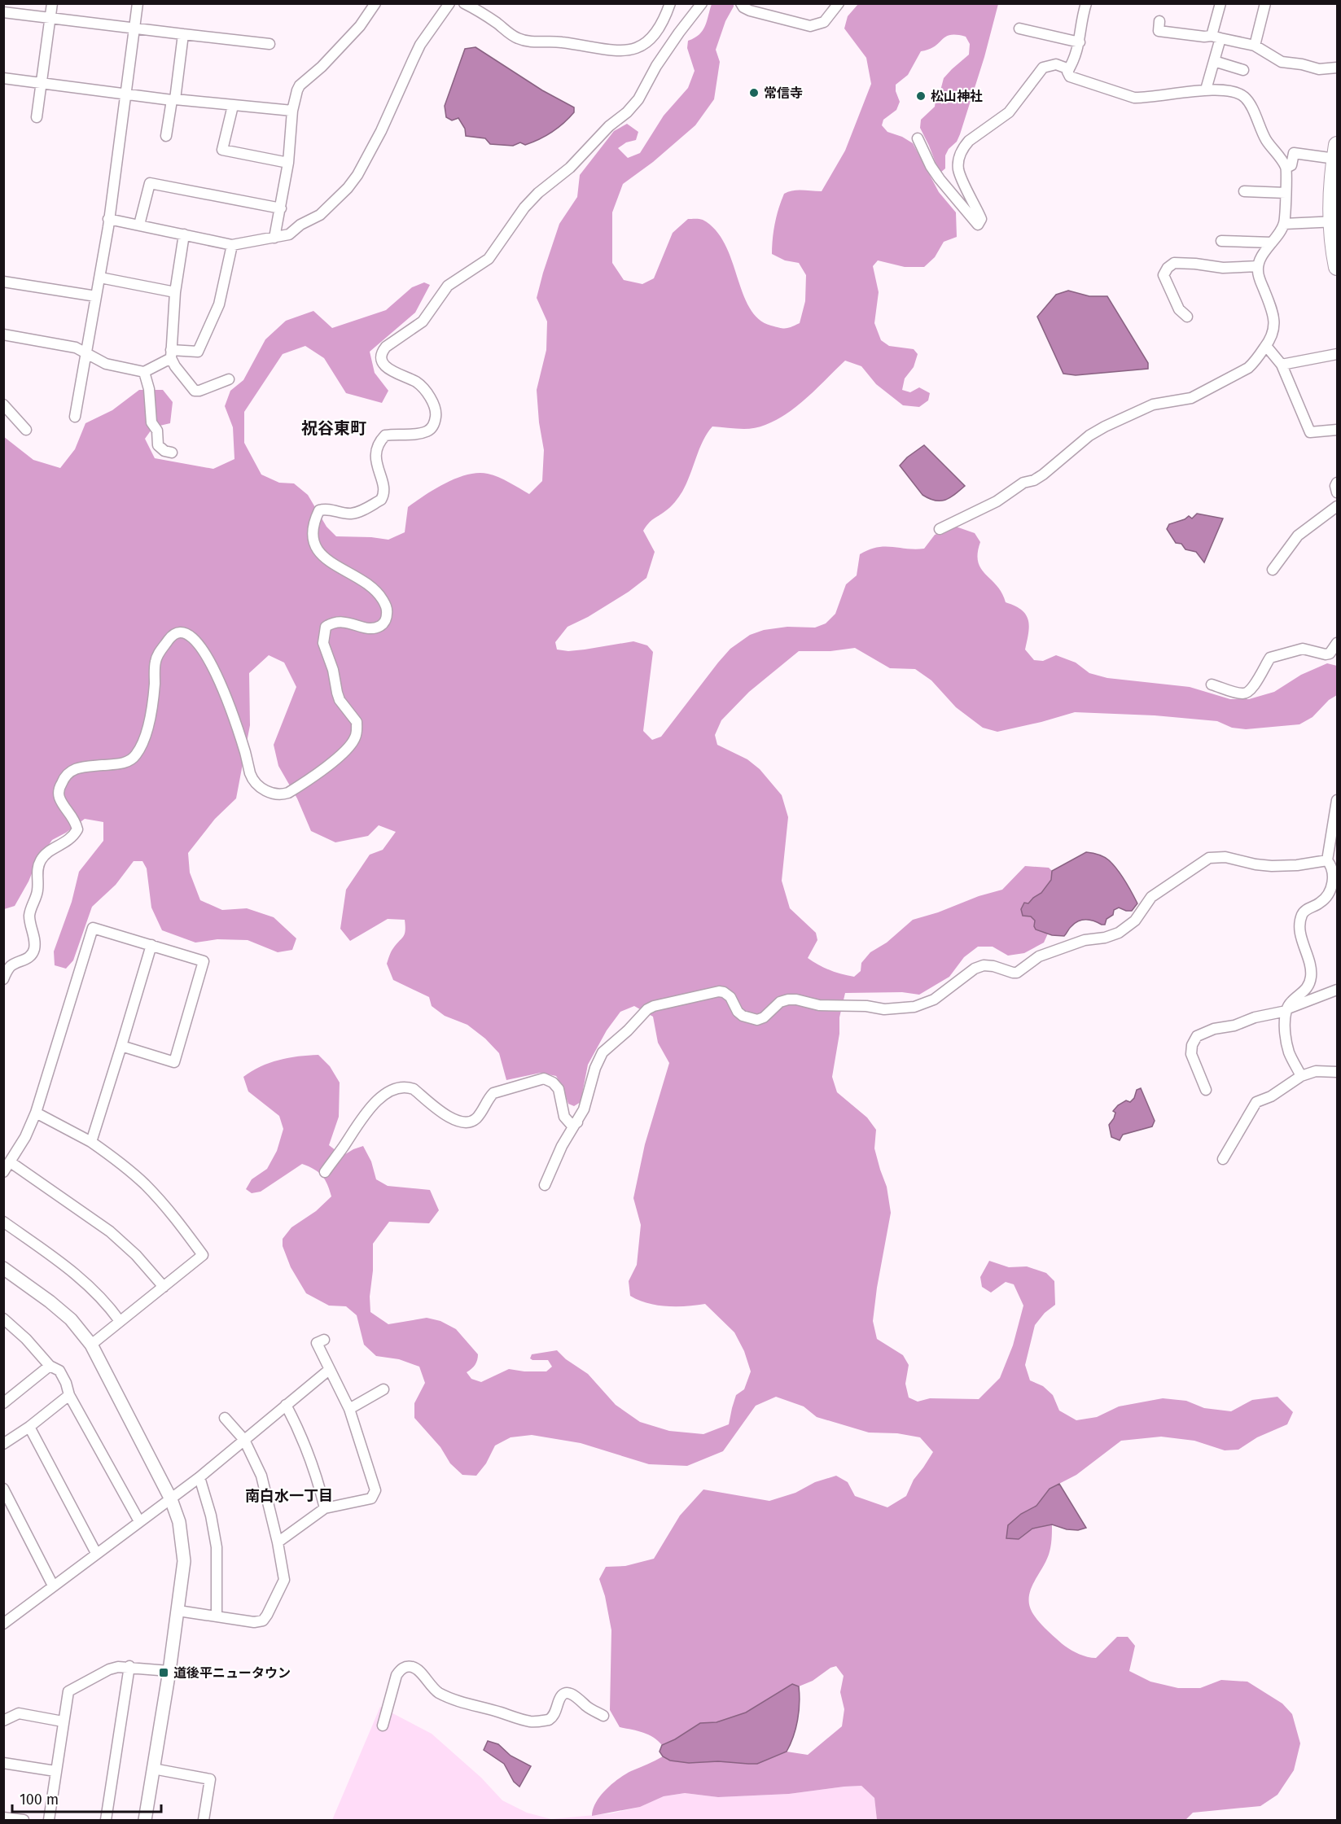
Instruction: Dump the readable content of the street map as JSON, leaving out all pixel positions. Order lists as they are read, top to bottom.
{
  "districts": ["祝谷東町", "南白水一丁目"],
  "places": {
    "other": ["常信寺", "松山神社"],
    "transit": ["道後平ニュータウン"]
  },
  "scale_bar": "100 m"
}
